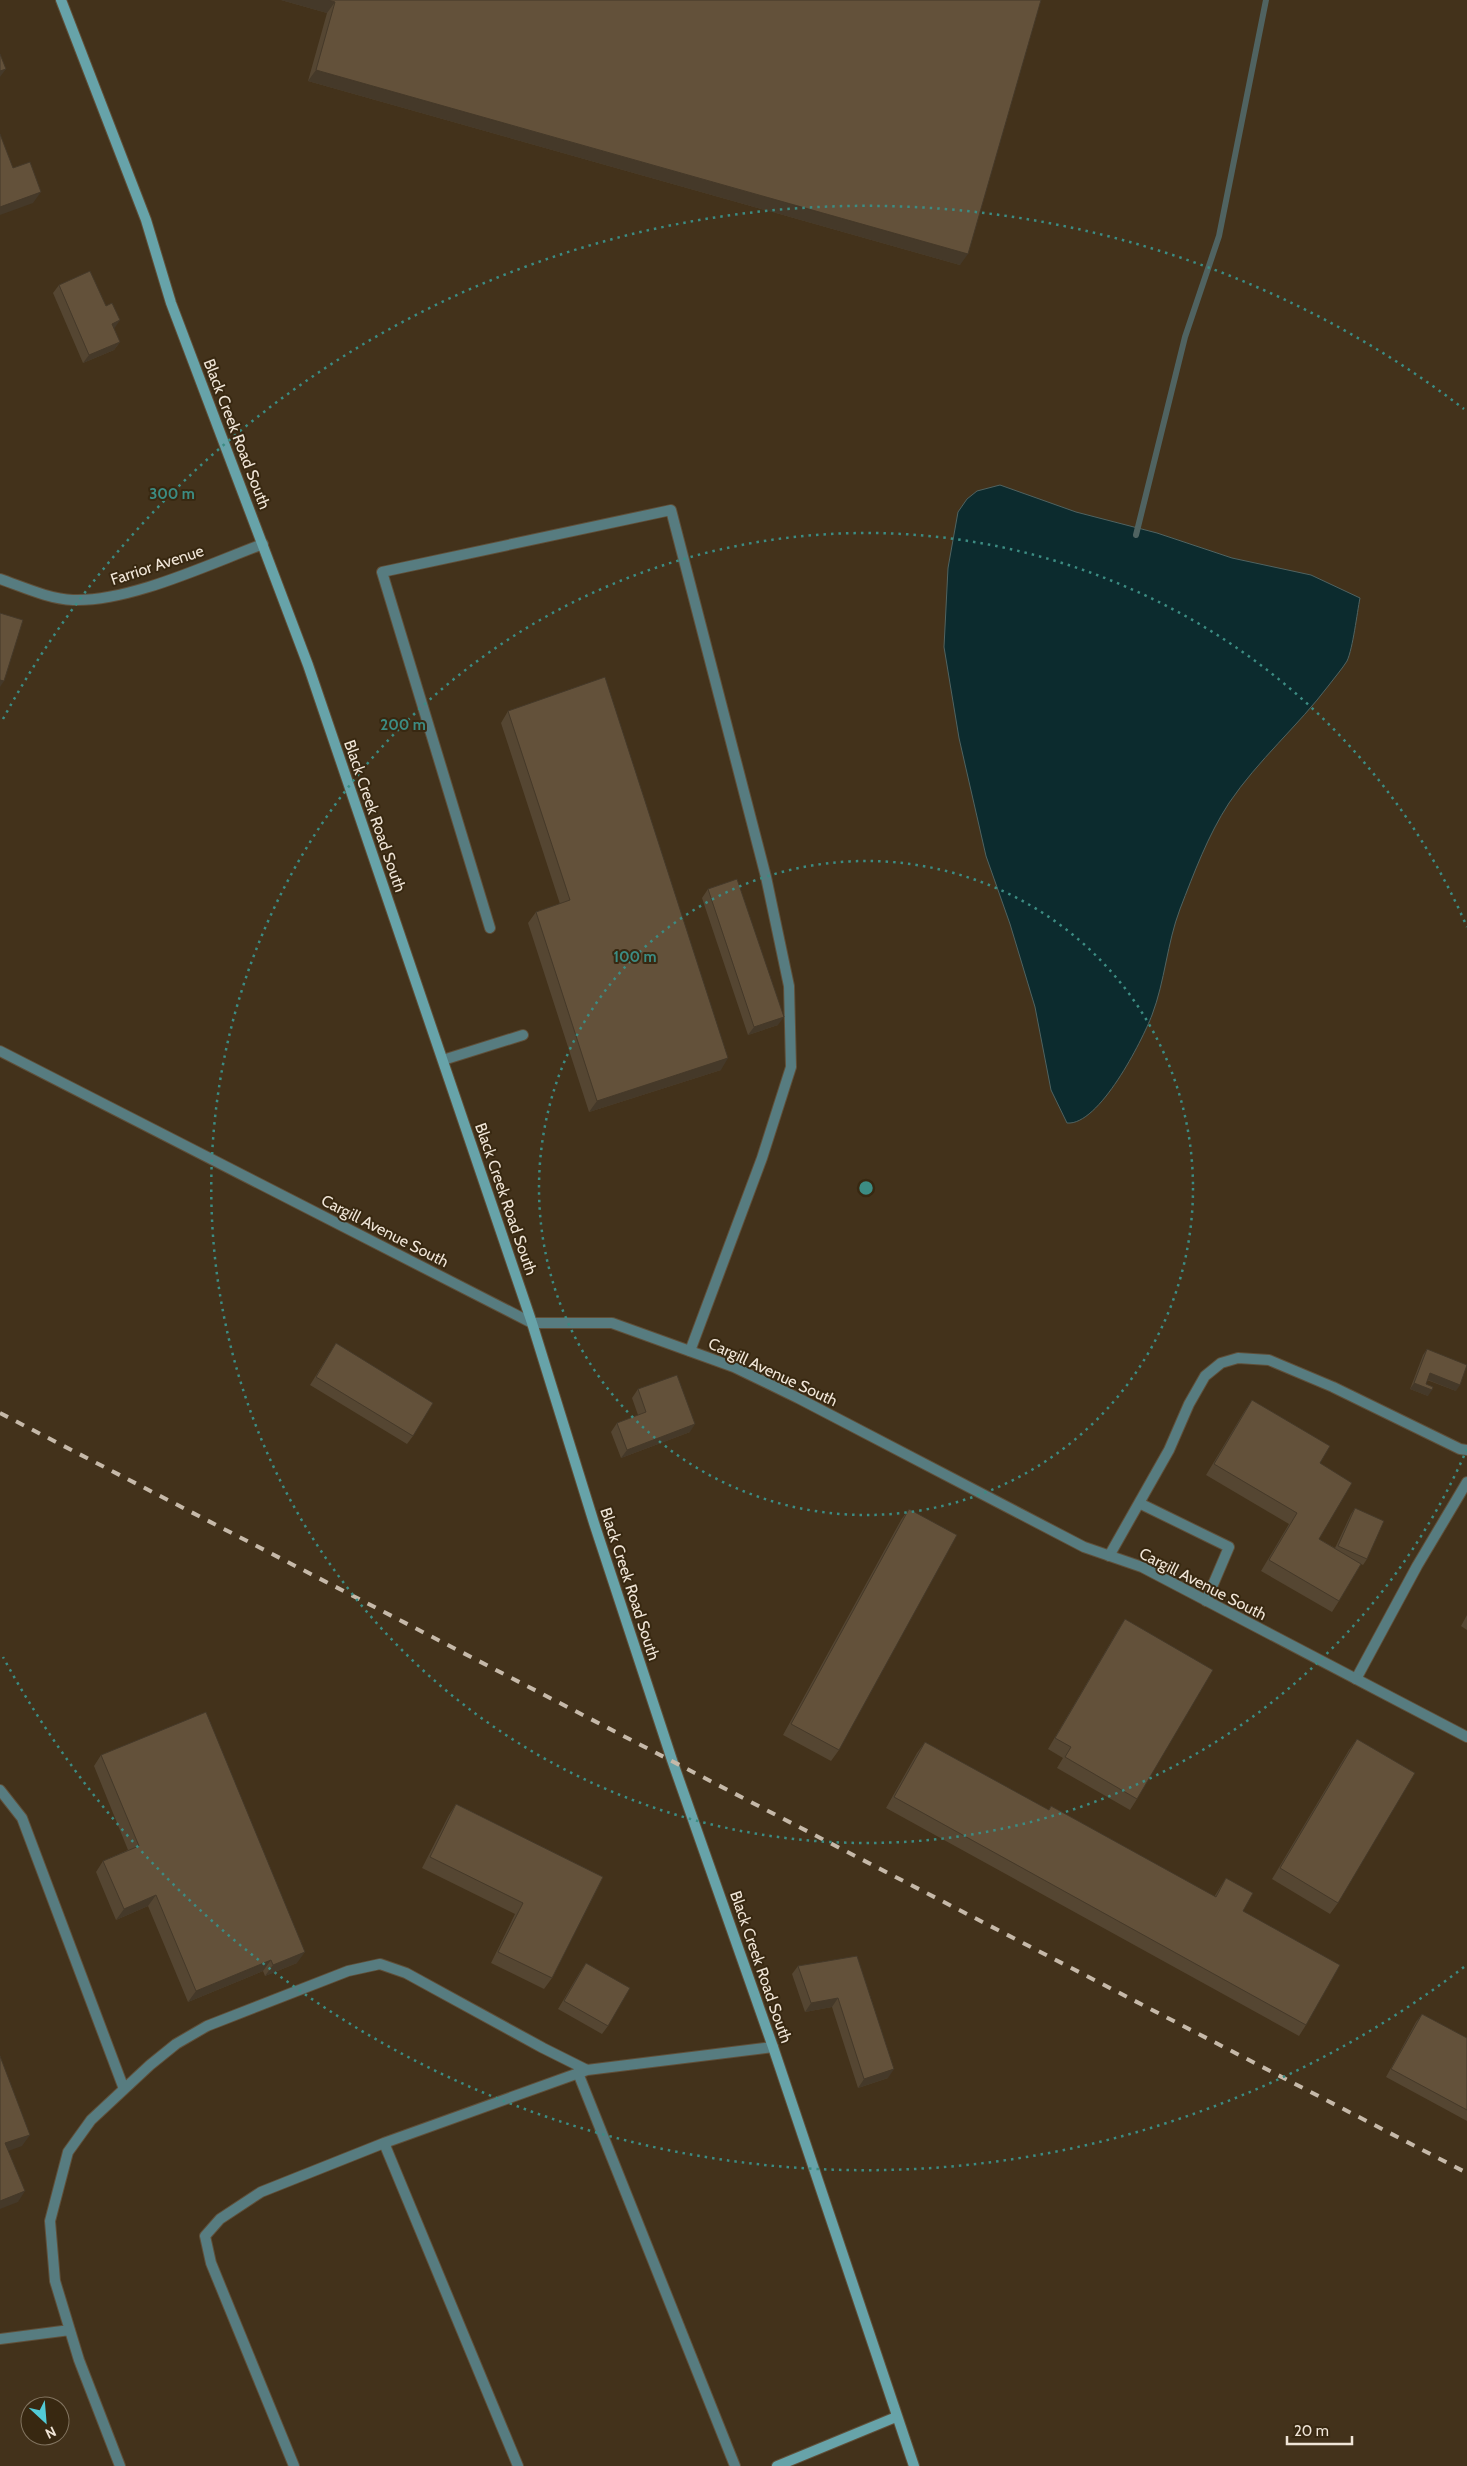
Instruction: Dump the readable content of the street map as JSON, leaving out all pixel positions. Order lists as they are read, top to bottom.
{
  "streets": {
    "street": ["Black Creek Road South", "Farrior Avenue", "Cargill Avenue South"]
  },
  "crossings": [
    ["Black Creek Road South", "Farrior Avenue"],
    ["Black Creek Road South", "Cargill Avenue South"]
  ],
  "scale_bar": "20 m",
  "north": "bottom right",
  "rings": ["300 m", "200 m", "100 m"]
}
